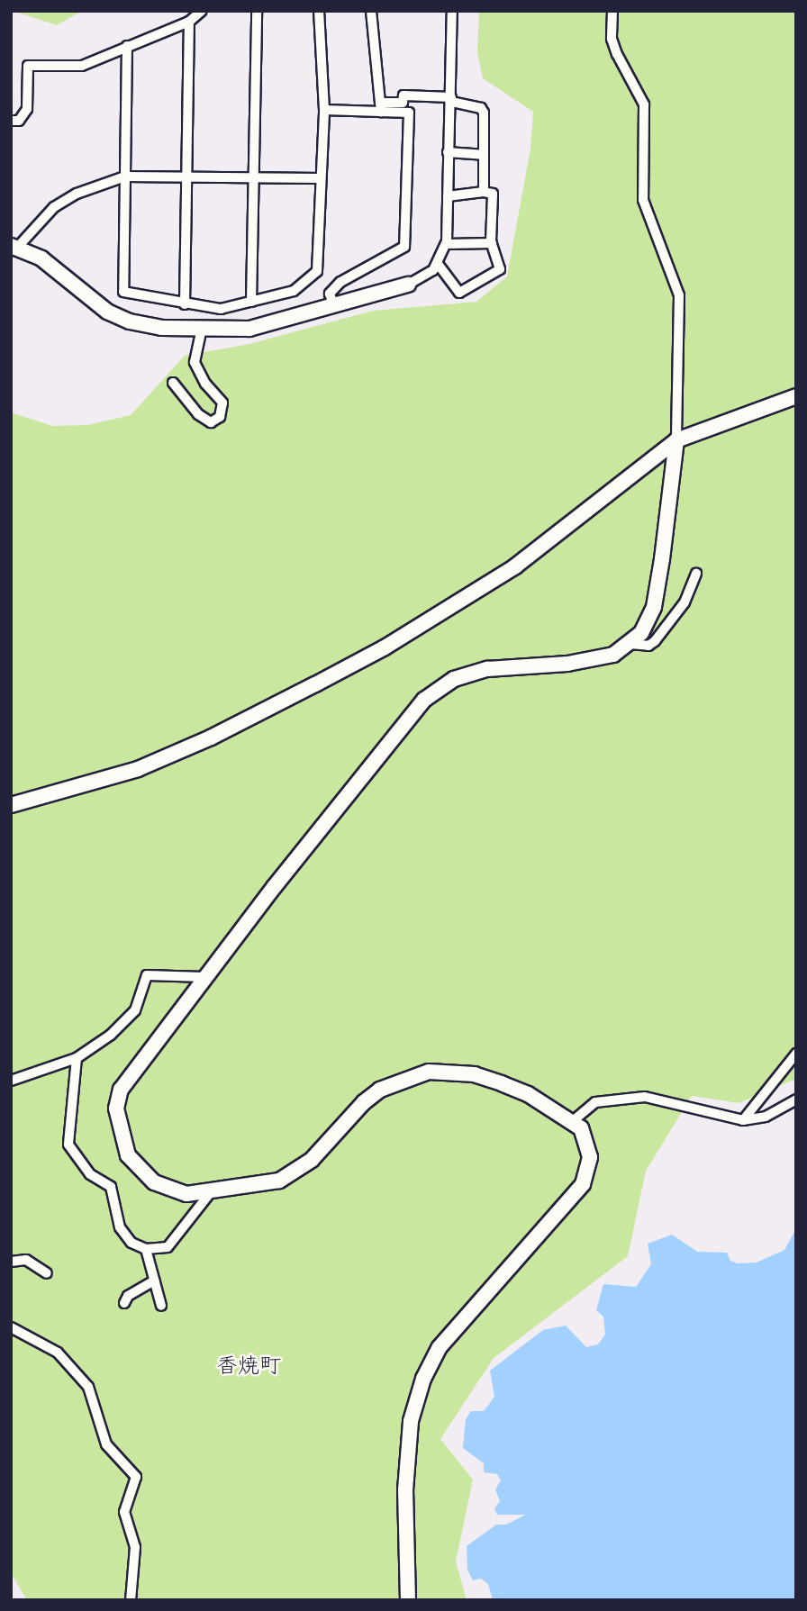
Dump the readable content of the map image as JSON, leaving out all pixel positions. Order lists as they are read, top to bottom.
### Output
{
  "districts": ["香焼町"]
}
